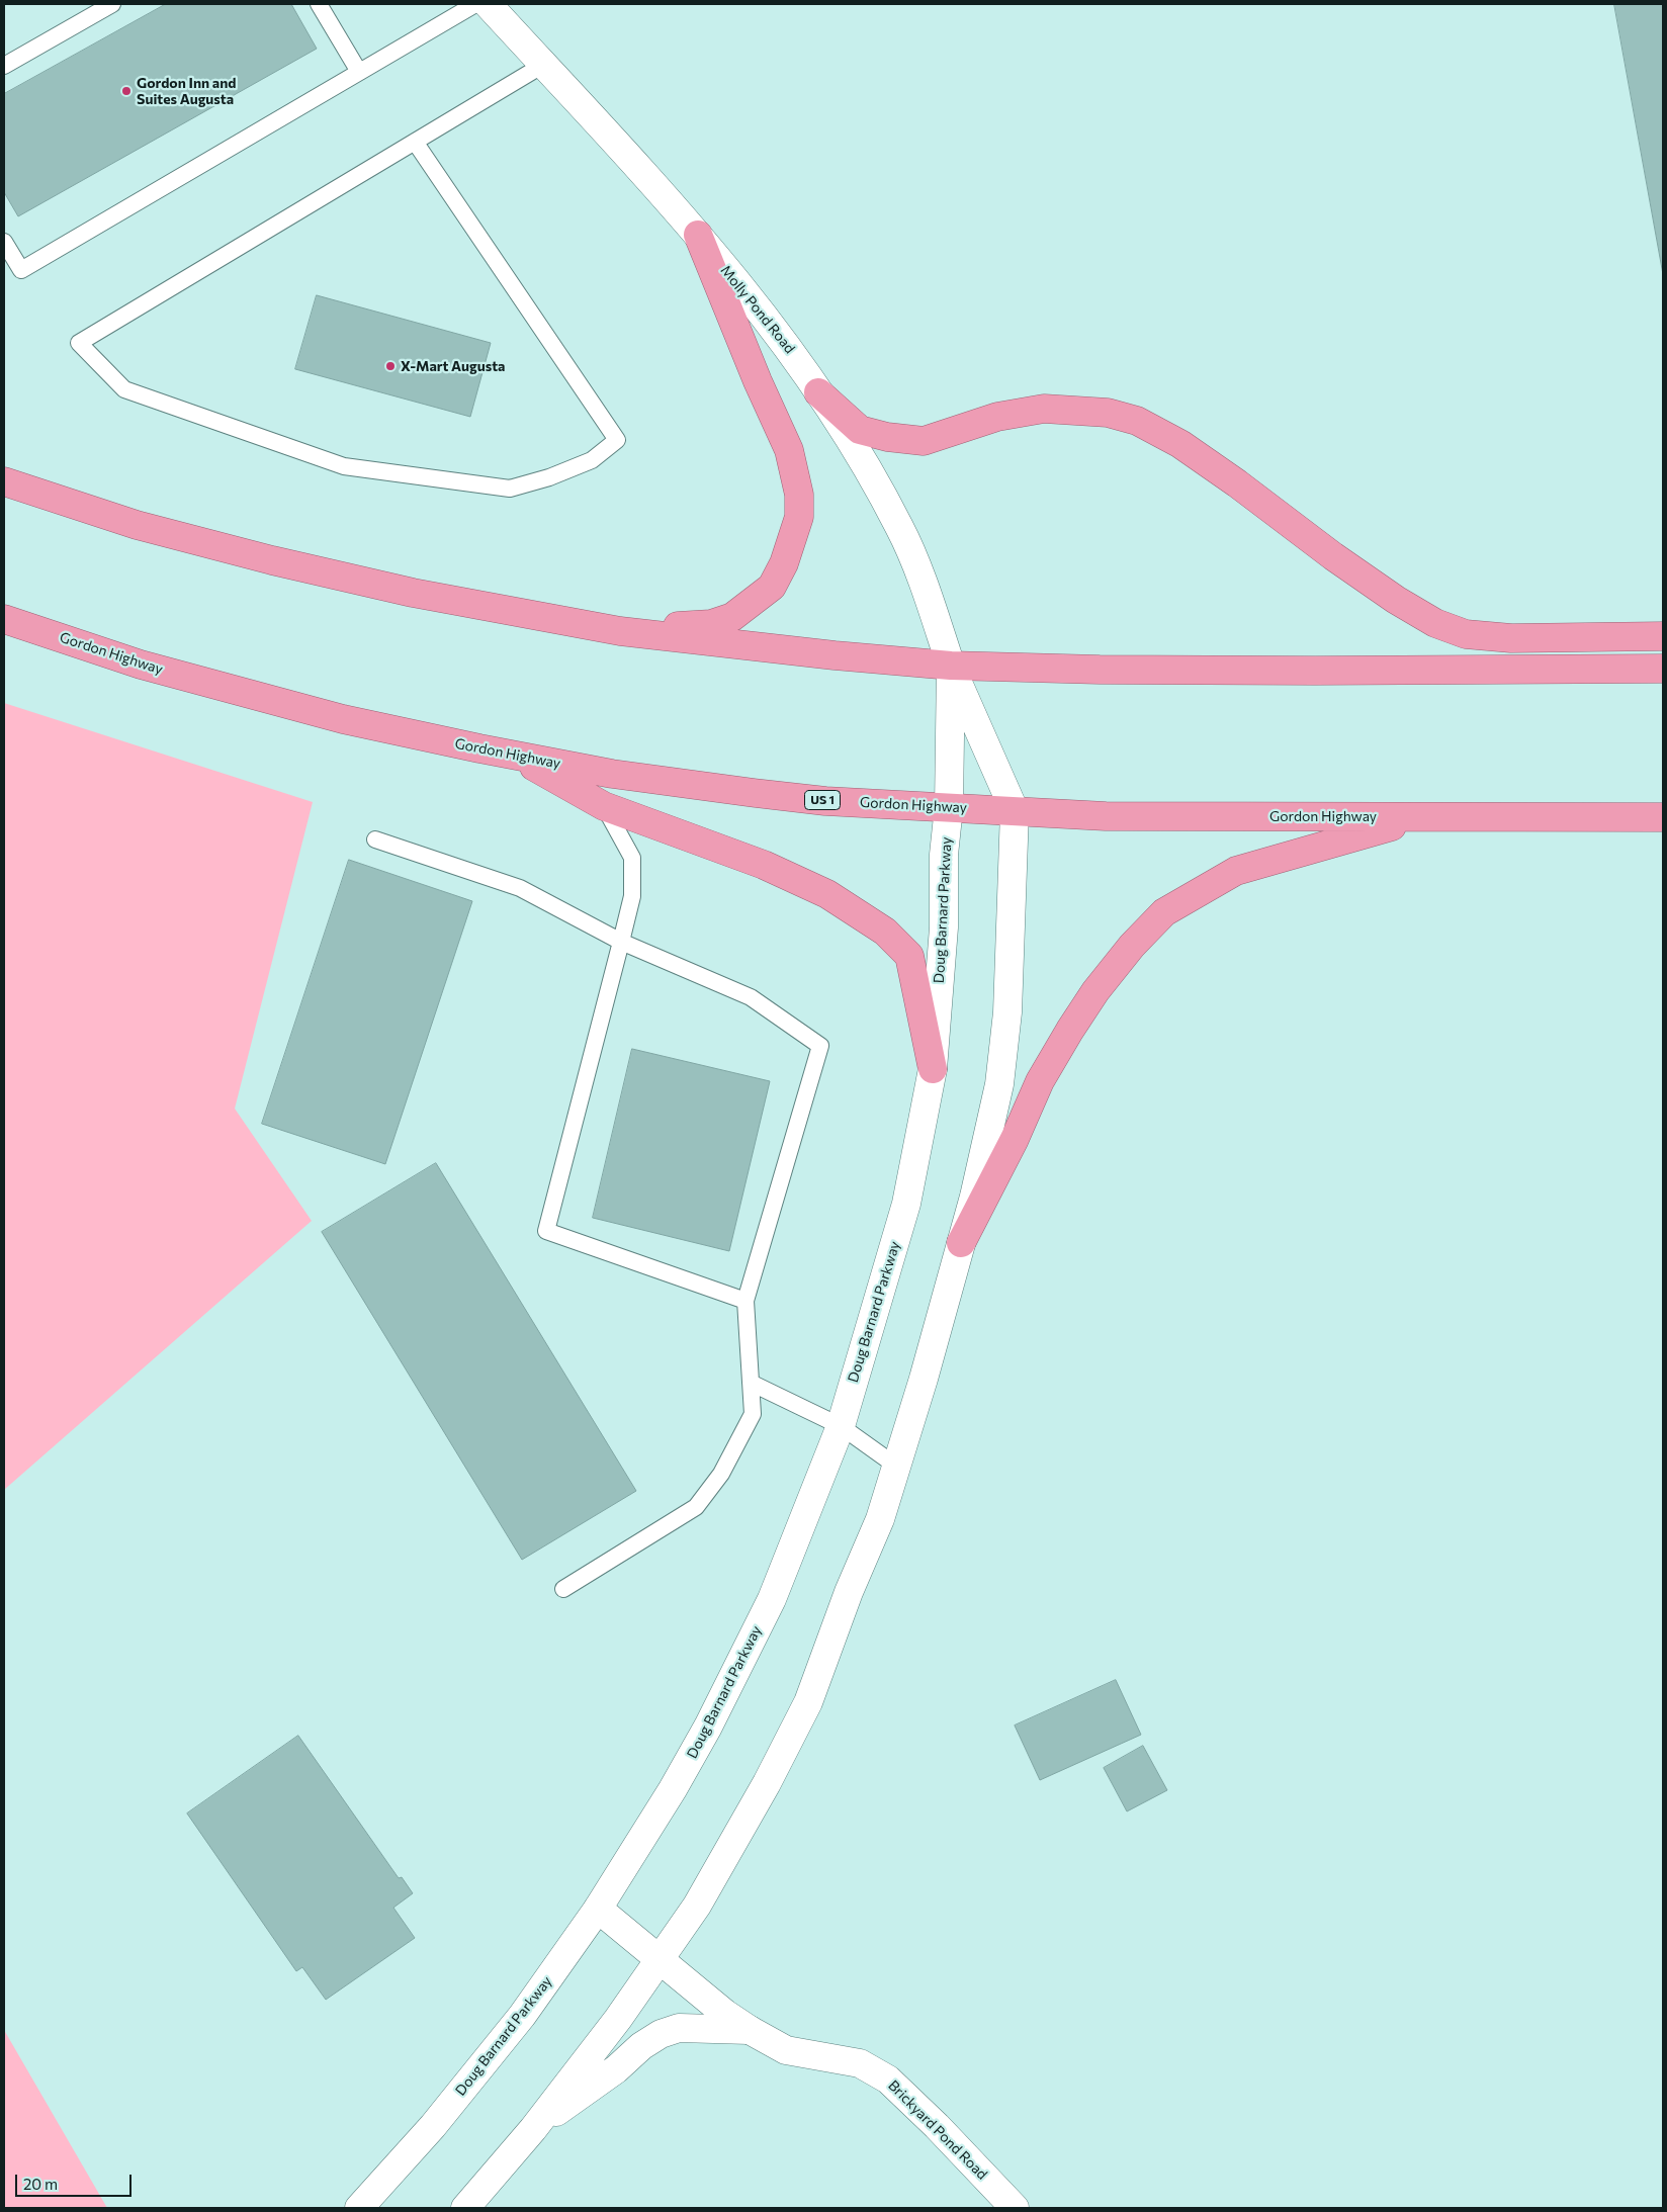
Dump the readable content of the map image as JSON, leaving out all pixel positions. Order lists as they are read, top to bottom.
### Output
{
  "streets": {
    "highway": ["Gordon Highway", "US 1"],
    "main road": ["Molly Pond Road", "Doug Barnard Parkway", "Brickyard Pond Road"]
  },
  "crossings": [
    ["Molly Pond Road", "Doug Barnard Parkway"],
    ["Gordon Highway", "Doug Barnard Parkway"],
    ["Doug Barnard Parkway", "Brickyard Pond Road"]
  ],
  "places": ["Gordon Inn and Suites Augusta", "X-Mart Augusta"],
  "scale_bar": "20 m"
}
